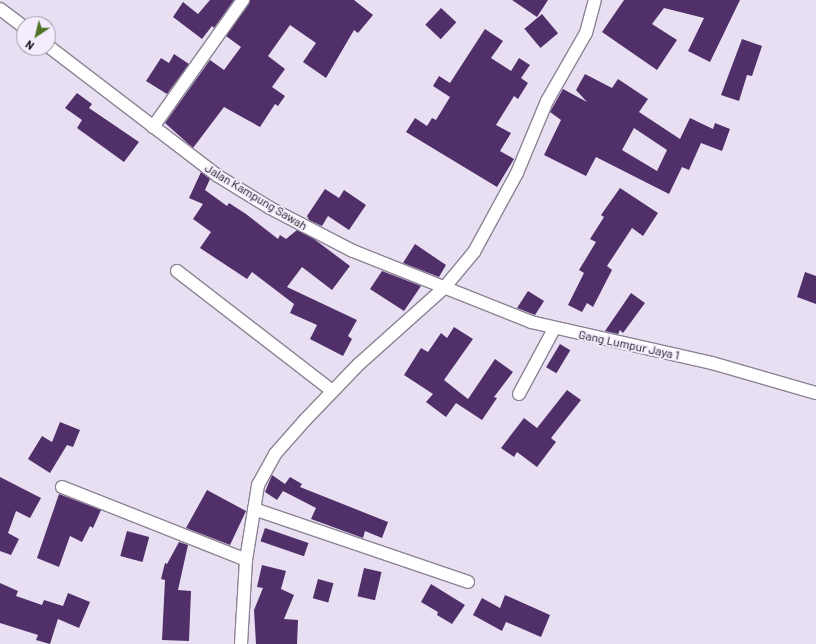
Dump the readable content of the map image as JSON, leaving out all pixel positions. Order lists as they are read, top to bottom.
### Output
{
  "streets": {
    "street": ["Jalan Kampung Sawah", "Gang Lumpur Jaya 1"]
  },
  "crossings": [
    ["Jalan Kampung Sawah", "Gang Lumpur Jaya 1"]
  ],
  "north": "bottom left"
}
